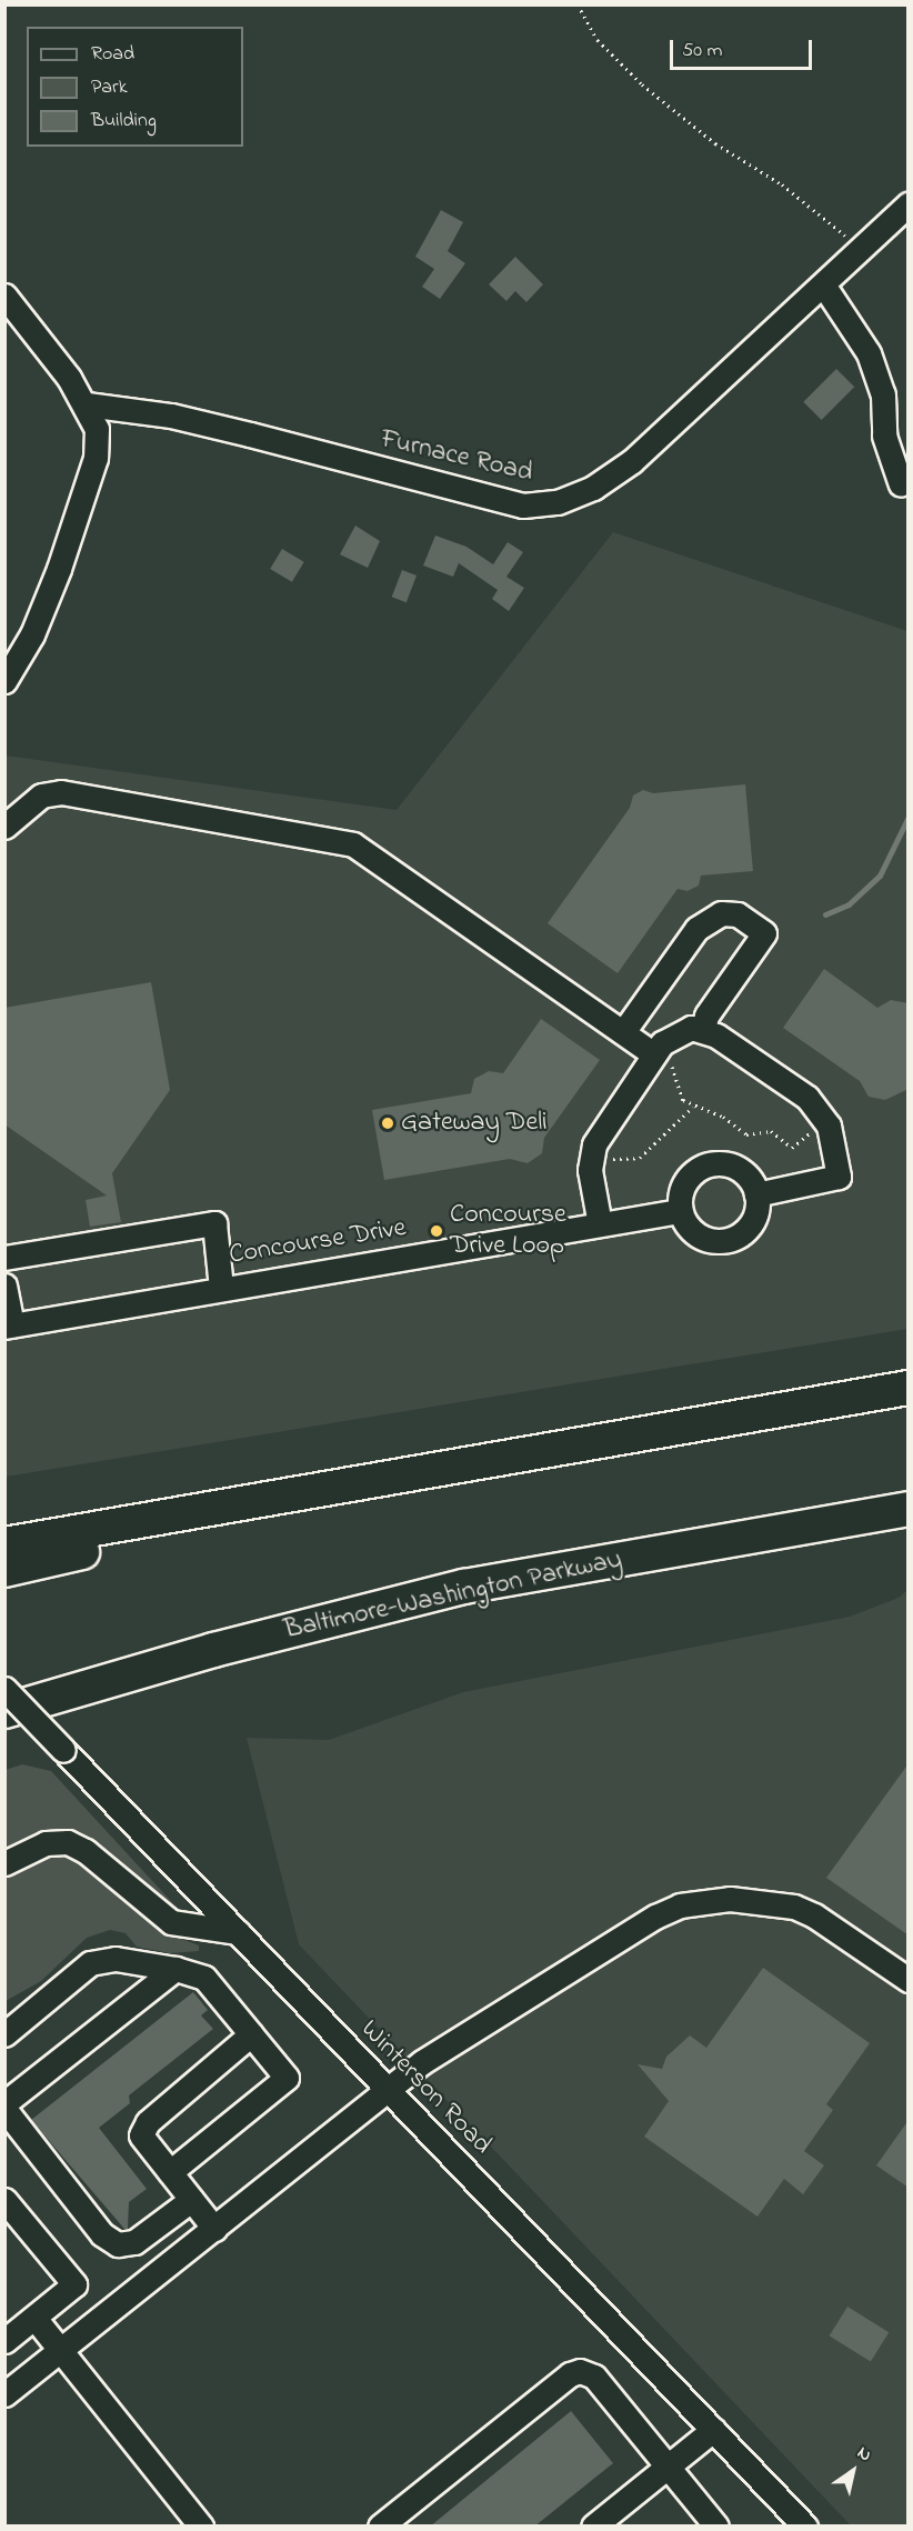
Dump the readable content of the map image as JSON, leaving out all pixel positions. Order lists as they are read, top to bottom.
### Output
{
  "streets": {
    "highway": ["Baltimore-Washington Parkway"],
    "street": ["Furnace Road", "Concourse Drive", "Winterson Road"]
  },
  "places": ["Gateway Deli", "Concourse Drive Loop"],
  "legend": ["Road", "Park", "Building"],
  "scale_bar": "50 m",
  "north": "top right"
}
